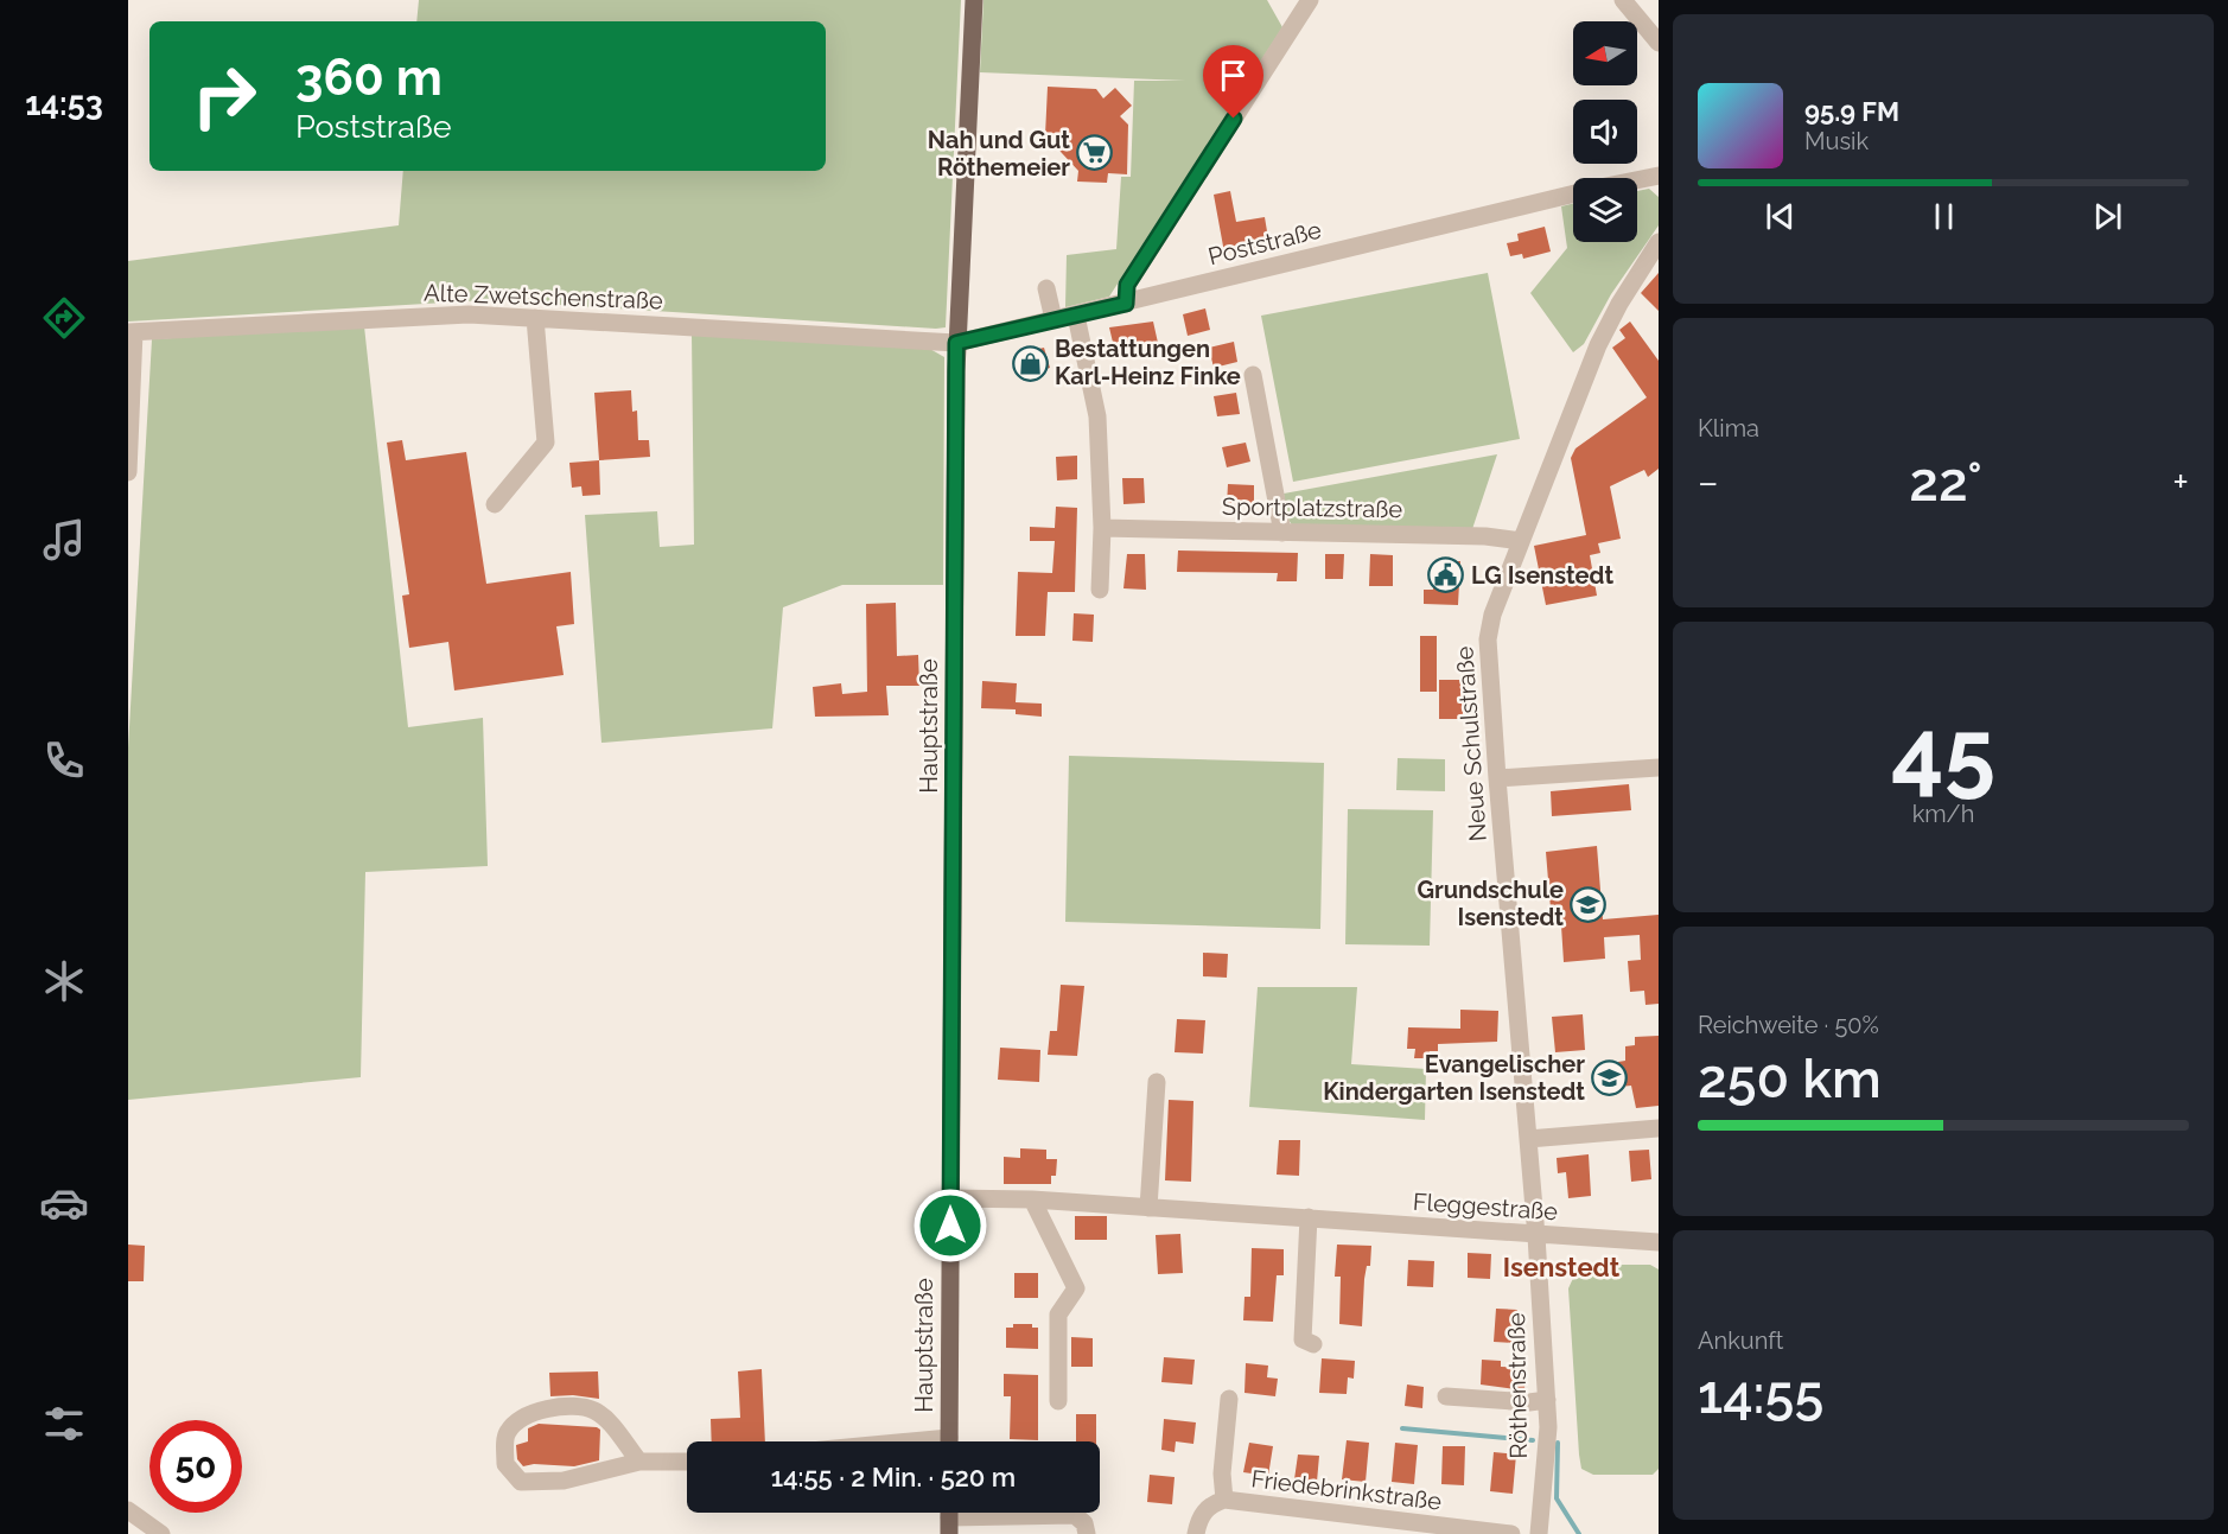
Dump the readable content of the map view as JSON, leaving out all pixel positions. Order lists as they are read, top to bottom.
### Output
{
  "streets": {
    "main road": ["Hauptstraße"],
    "street": [
      "Poststraße",
      "Alte Zwetschenstraße",
      "Sportplatzstraße",
      "Neue Schulstraße",
      "Fleggestraße",
      "Röthenstraße",
      "Friedebrinkstraße"
    ]
  },
  "crossings": [
    ["Poststraße", "Alte Zwetschenstraße"],
    ["Poststraße", "Hauptstraße"],
    ["Alte Zwetschenstraße", "Hauptstraße"],
    ["Sportplatzstraße", "Neue Schulstraße"],
    ["Hauptstraße", "Fleggestraße"],
    ["Neue Schulstraße", "Fleggestraße"],
    ["Neue Schulstraße", "Röthenstraße"],
    ["Fleggestraße", "Röthenstraße"]
  ],
  "districts": ["Isenstedt"],
  "places": {
    "supermarket": ["Nah und Gut Röthemeier"],
    "shop": ["Bestattungen Karl-Heinz Finke"],
    "public building": ["LG Isenstedt"],
    "school or university": ["Grundschule Isenstedt", "Evangelischer Kindergarten Isenstedt"]
  },
  "north": "left",
  "page": {
    "tabs": "14:53",
    "turn": ["360 m", "Poststraße"],
    "song": ["95.9 FM", "Musik"],
    "tile": [
      "Klima",
      ["45", "km/h"],
      ["Reichweite · 50%", "250 km"],
      ["Ankunft", "14:55"]
    ],
    "heat": ["−", "22°", "+"],
    "limit": "50",
    "trip": "14:55 · 2 Min. · 520 m"
  }
}
